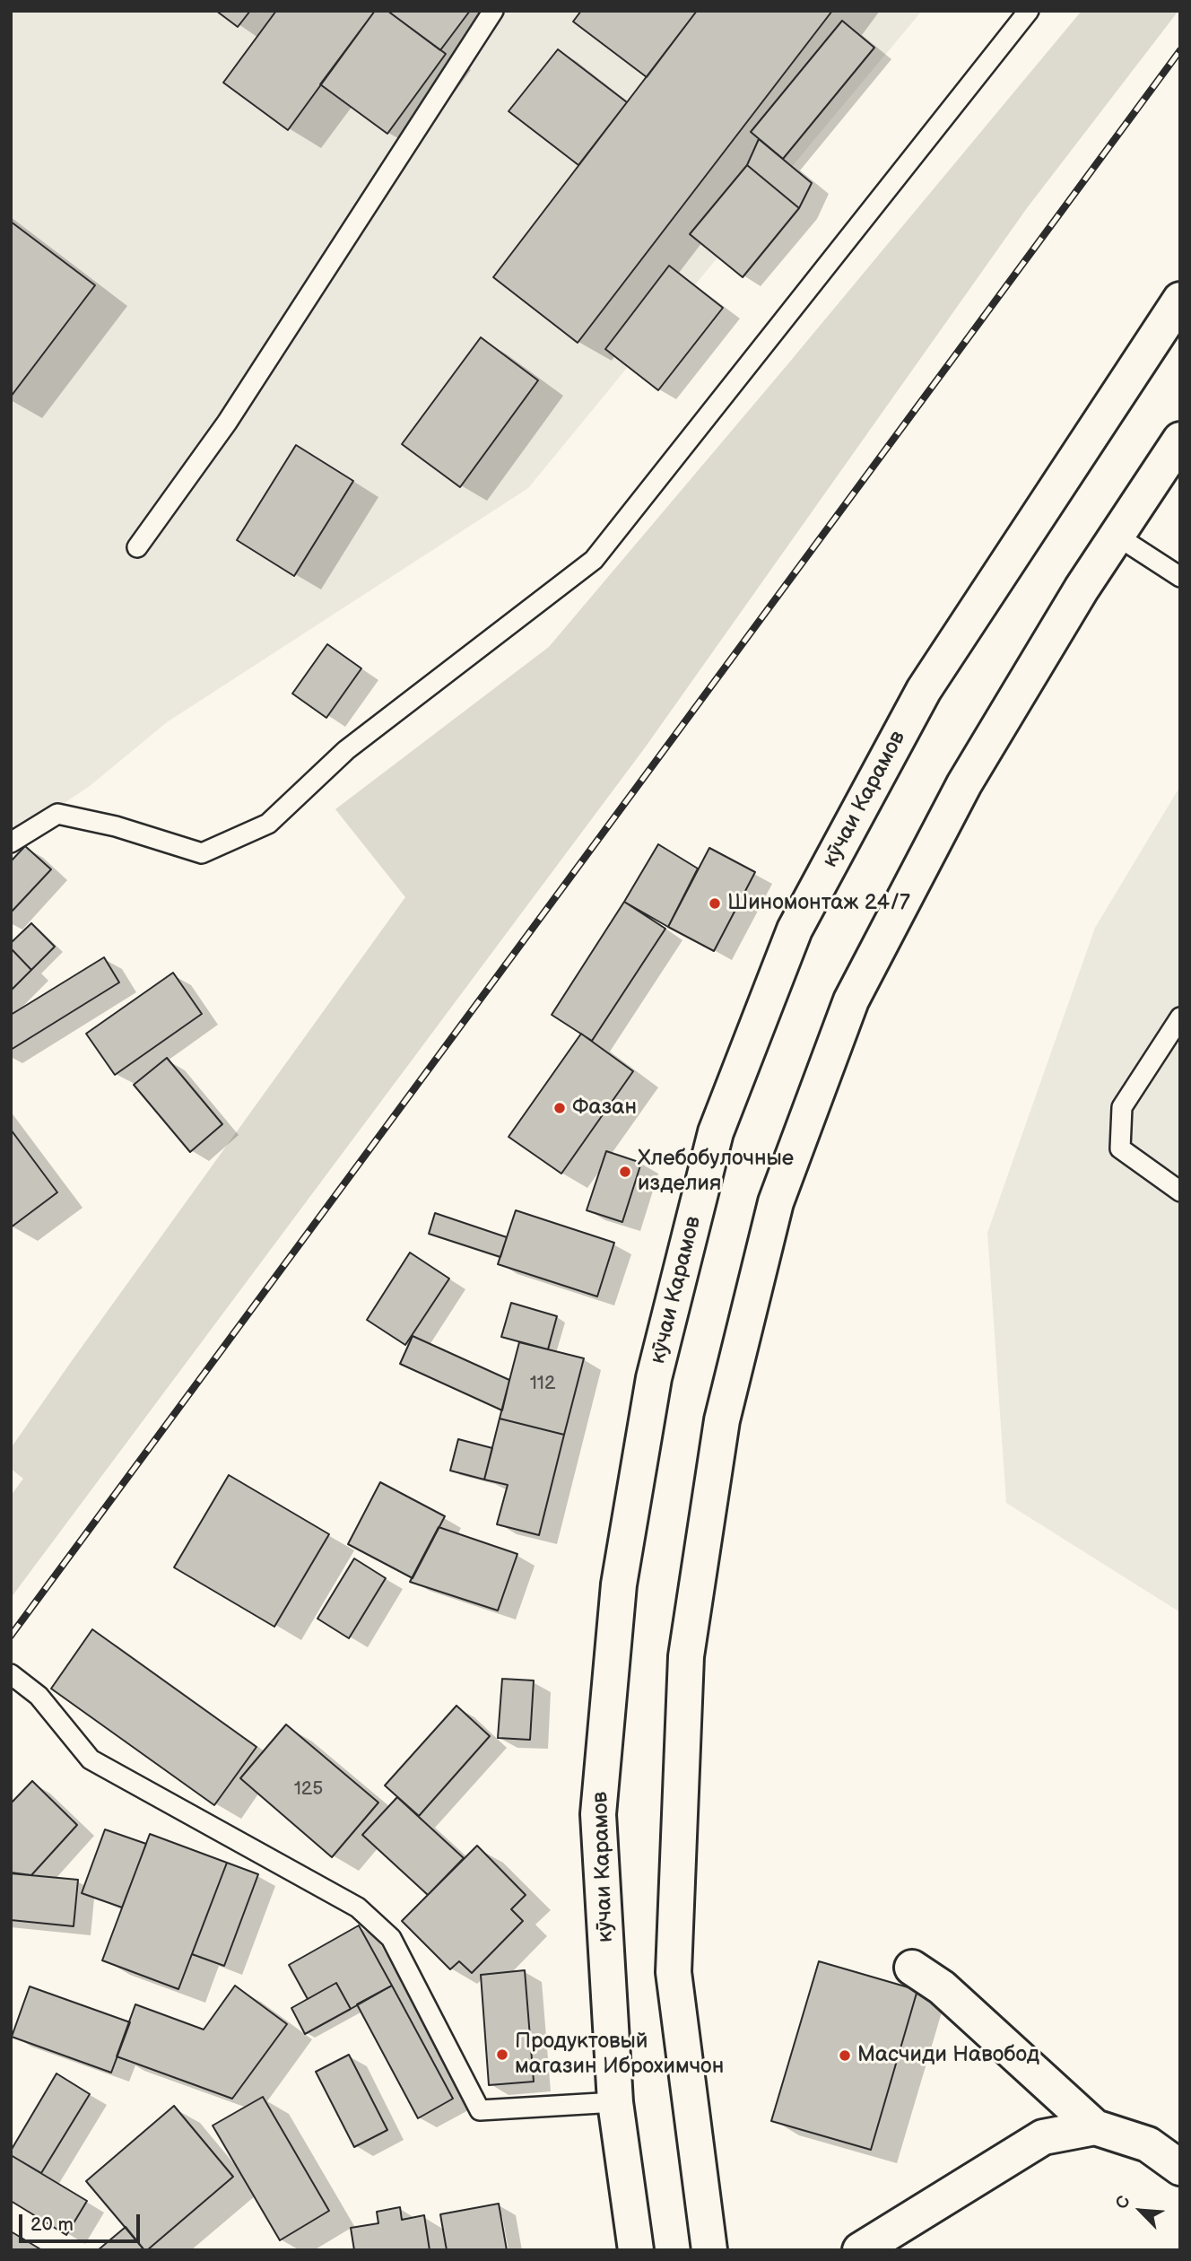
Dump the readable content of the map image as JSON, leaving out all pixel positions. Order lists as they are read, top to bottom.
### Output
{
  "streets": {
    "main road": ["кӯчаи Карамов"]
  },
  "places": [
    "Шиномонтаж 24/7",
    "Фазан",
    "Хлебобулочные изделия",
    "Продуктовый магазин Иброхимчон",
    "Масчиди Навобод"
  ],
  "house_numbers": ["112", "125"],
  "scale_bar": "20 m",
  "north": "top left"
}
